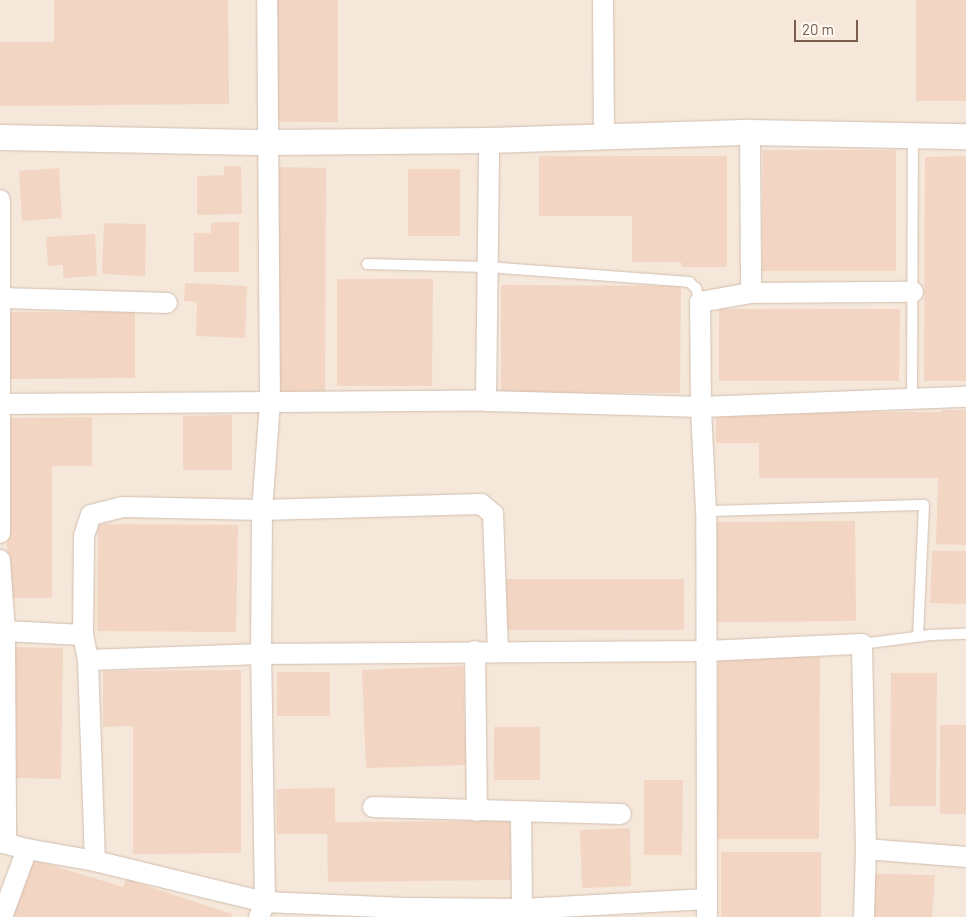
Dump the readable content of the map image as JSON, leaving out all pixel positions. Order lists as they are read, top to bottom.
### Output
{
  "scale_bar": "20 m"
}
